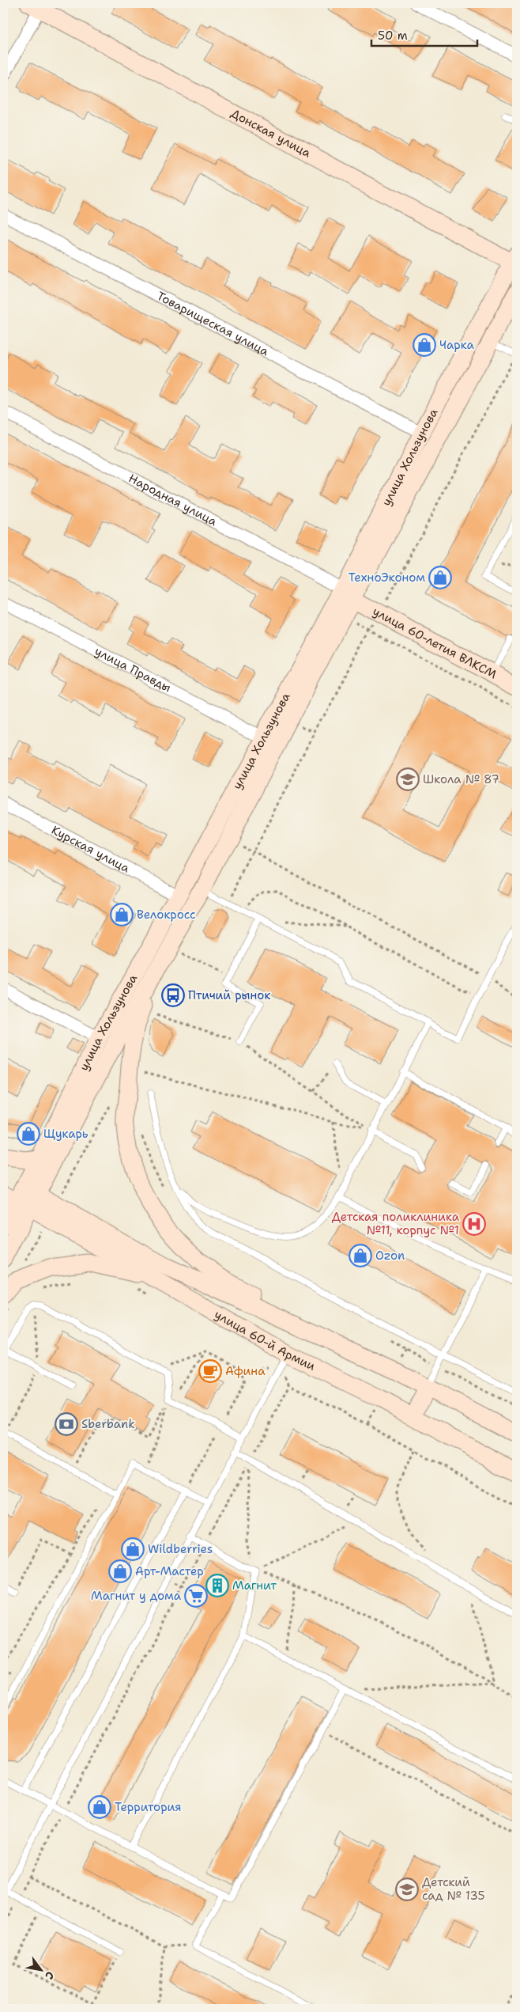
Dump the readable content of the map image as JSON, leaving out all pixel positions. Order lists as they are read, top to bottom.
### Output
{
  "streets": {
    "main road": [
      "Донская улица",
      "улица Хользунова",
      "улица 60-летия ВЛКСМ",
      "улица 60-й Армии"
    ],
    "street": [
      "Товарищеская улица",
      "Народная улица",
      "улица Правды",
      "Курская улица"
    ]
  },
  "crossings": [
    ["Донская улица", "улица Хользунова"],
    ["Товарищеская улица", "улица Хользунова"],
    ["улица Хользунова", "Народная улица"],
    ["улица Хользунова", "улица 60-летия ВЛКСМ"],
    ["улица Хользунова", "улица Правды"],
    ["улица Хользунова", "Курская улица"],
    ["улица Хользунова", "улица 60-й Армии"],
    ["Народная улица", "улица 60-летия ВЛКСМ"]
  ],
  "places": {
    "shop": [
      "Чарка",
      "ТехноЭконом",
      "Велокросс",
      "Щукарь",
      "Ozon",
      "Wildberries",
      "Арт-Мастер",
      "Территория"
    ],
    "school or university": ["Школа № 87", "Детский сад № 135"],
    "bus stop": ["Птичий рынок"],
    "hospital": ["Детская поликлиника №11, корпус №1"],
    "cafe": ["Афина"],
    "bank": ["Sberbank"],
    "building": ["Магнит"],
    "supermarket": ["Магнит у дома"]
  },
  "scale_bar": "50 m",
  "north": "bottom right"
}
